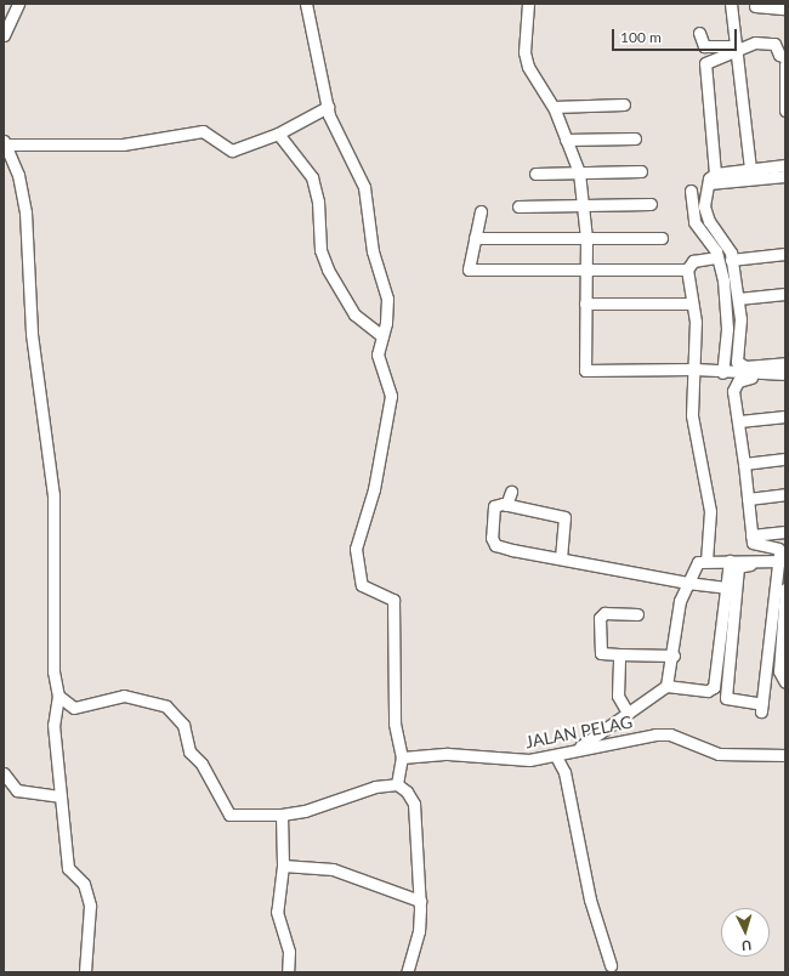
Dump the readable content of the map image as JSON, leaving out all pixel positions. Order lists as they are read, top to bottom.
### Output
{
  "streets": {
    "street": ["JALAN PELAG"]
  },
  "scale_bar": "100 m",
  "north": "bottom"
}
